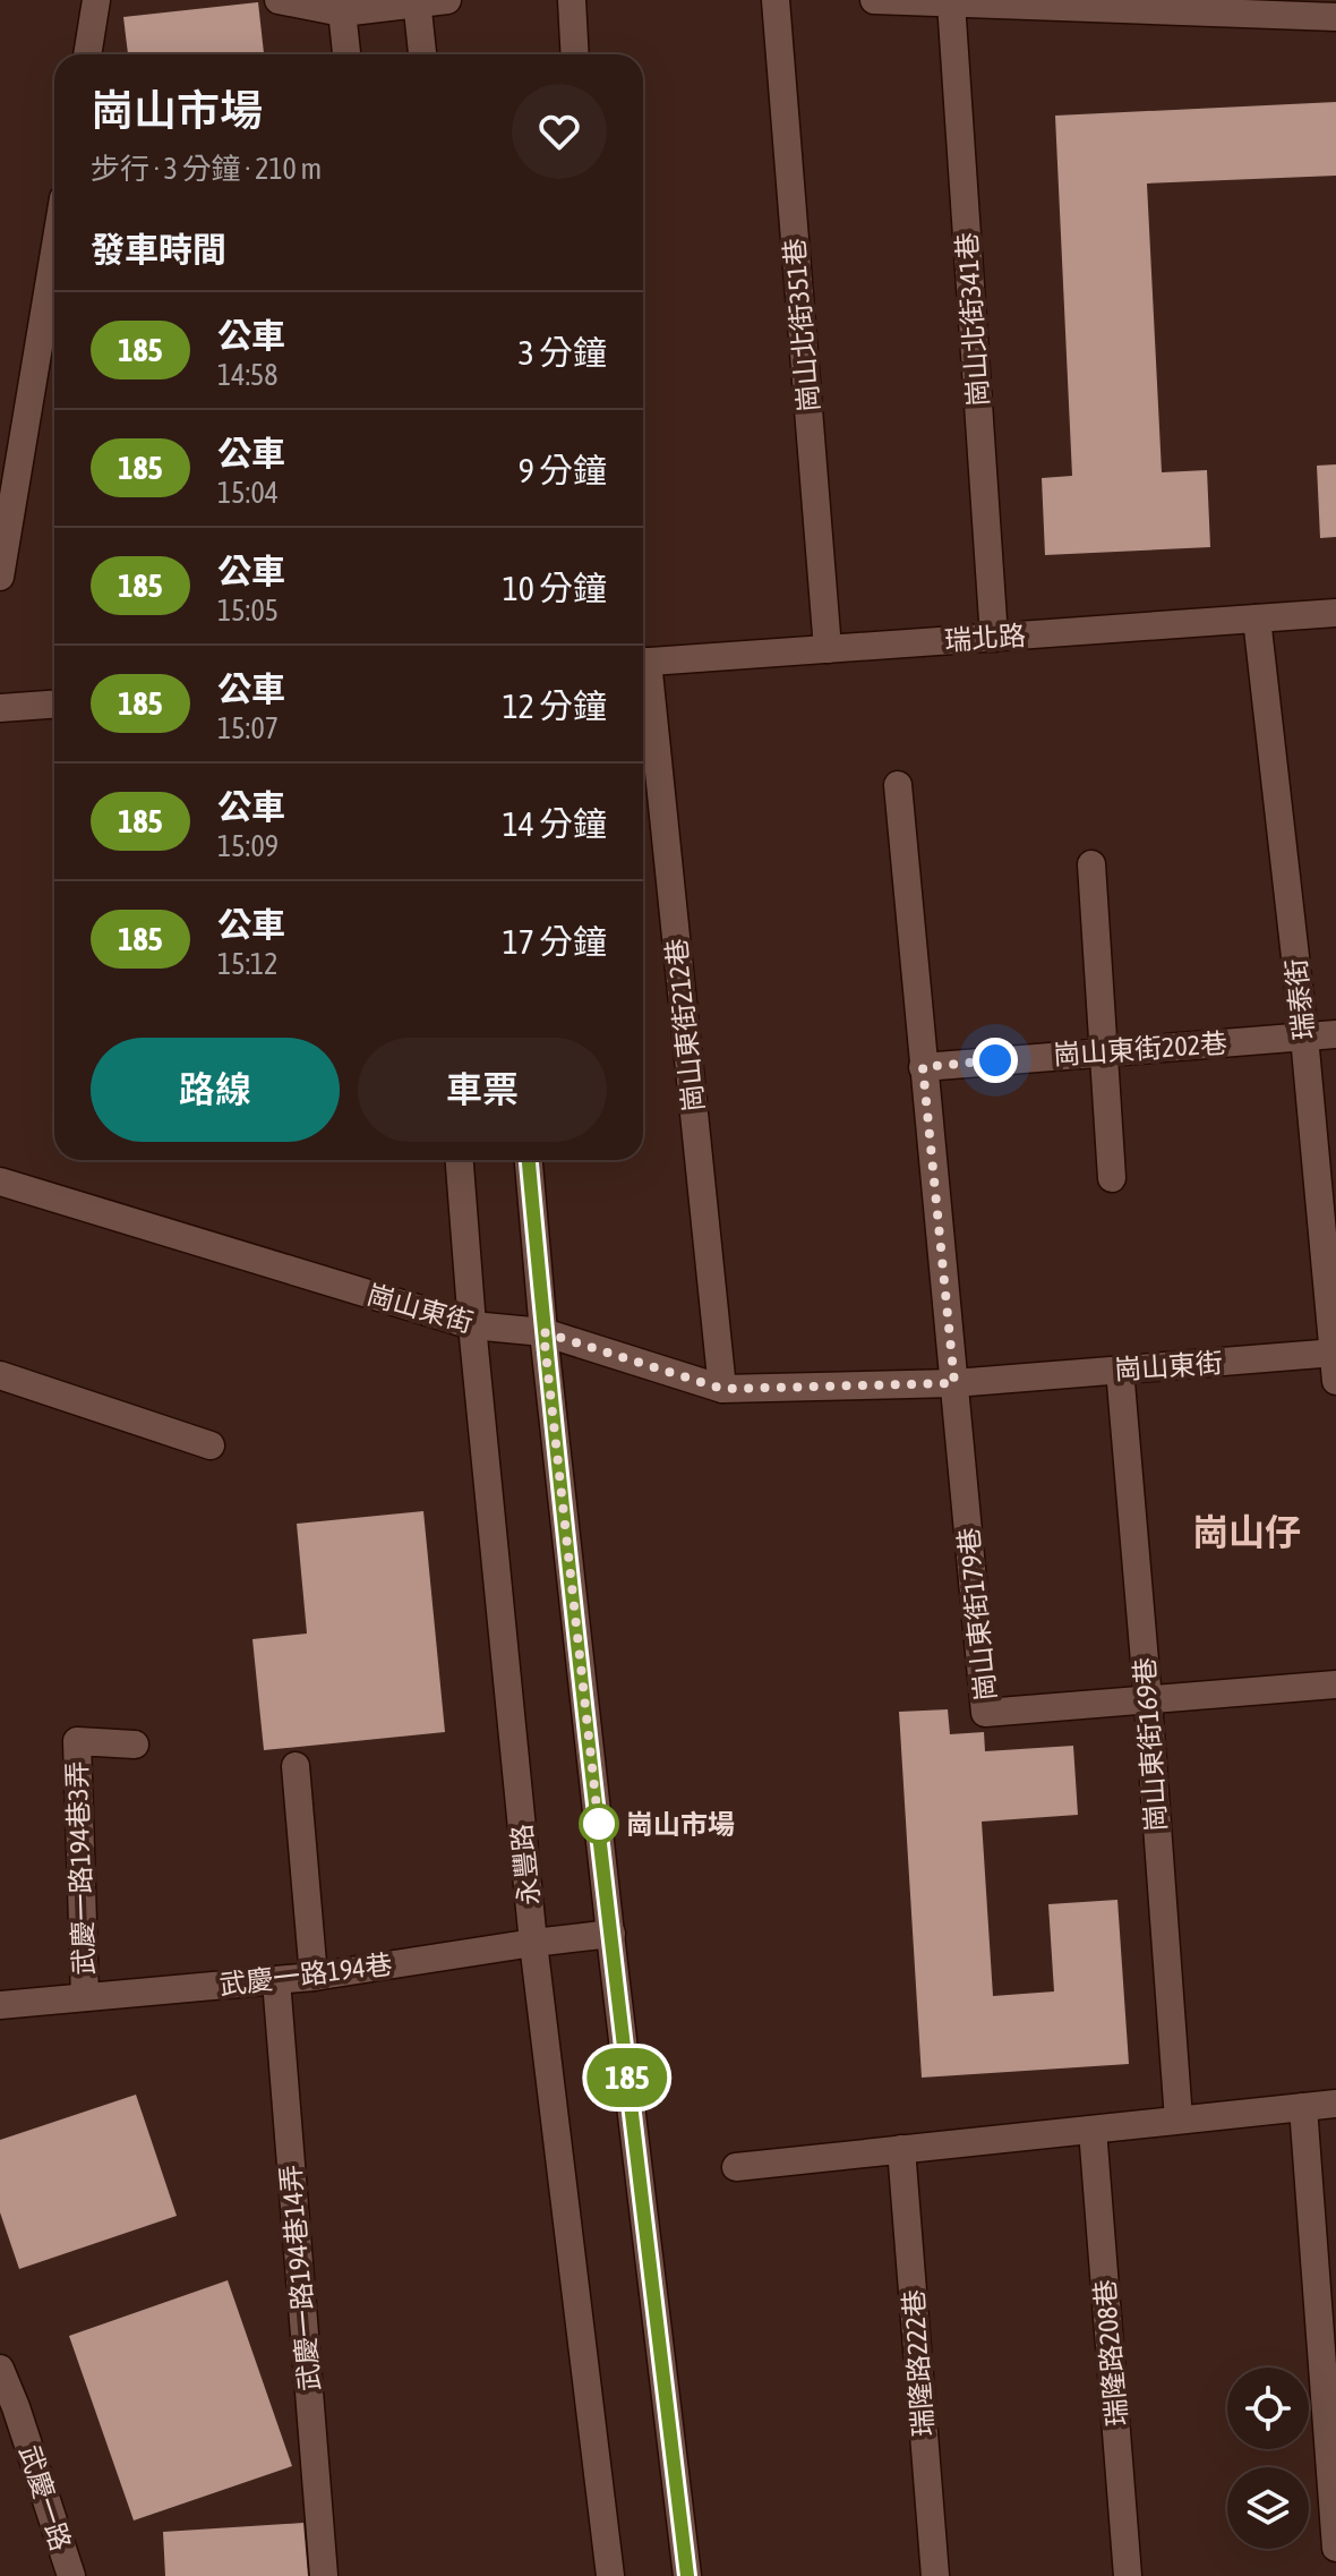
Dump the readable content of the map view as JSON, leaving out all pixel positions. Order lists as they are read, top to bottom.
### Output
{
  "streets": {
    "street": [
      "崗山北街341巷",
      "崗山北街351巷",
      "瑞北路",
      "瑞泰街",
      "崗山東街212巷",
      "崗山東街202巷",
      "崗山東街",
      "崗山東街179巷",
      "崗山東街169巷",
      "永豐路",
      "武慶一路194巷3弄",
      "武慶一路194巷",
      "武慶一路194巷14弄",
      "瑞隆路208巷",
      "瑞隆路222巷",
      "武慶一路"
    ]
  },
  "crossings": [
    ["崗山北街341巷", "瑞北路"],
    ["崗山北街351巷", "瑞北路"],
    ["瑞北路", "瑞泰街"],
    ["瑞泰街", "崗山東街202巷"],
    ["瑞泰街", "崗山東街"],
    ["崗山東街212巷", "崗山東街"],
    ["崗山東街", "崗山東街179巷"],
    ["崗山東街", "崗山東街169巷"],
    ["崗山東街", "永豐路"],
    ["崗山東街179巷", "崗山東街169巷"],
    ["永豐路", "武慶一路194巷"],
    ["武慶一路194巷3弄", "武慶一路194巷"],
    ["武慶一路194巷", "武慶一路194巷14弄"]
  ],
  "districts": ["崗山仔"],
  "places": ["崗山市場"],
  "lines": ["bus line 185"],
  "page": {
    "on_map": "185",
    "heading": [
      ["崗山市場", "步行 · 3 分鐘 · 210 m"],
      "發車時間"
    ],
    "list": [
      {
        "mark": "185",
        "name": "公車",
        "note": "14:58",
        "value": "3 分鐘"
      },
      {
        "mark": "185",
        "name": "公車",
        "note": "15:04",
        "value": "9 分鐘"
      },
      {
        "mark": "185",
        "name": "公車",
        "note": "15:05",
        "value": "10 分鐘"
      },
      {
        "mark": "185",
        "name": "公車",
        "note": "15:07",
        "value": "12 分鐘"
      },
      {
        "mark": "185",
        "name": "公車",
        "note": "15:09",
        "value": "14 分鐘"
      },
      {
        "mark": "185",
        "name": "公車",
        "note": "15:12",
        "value": "17 分鐘"
      }
    ],
    "buttons": ["路線", "車票"]
  }
}
